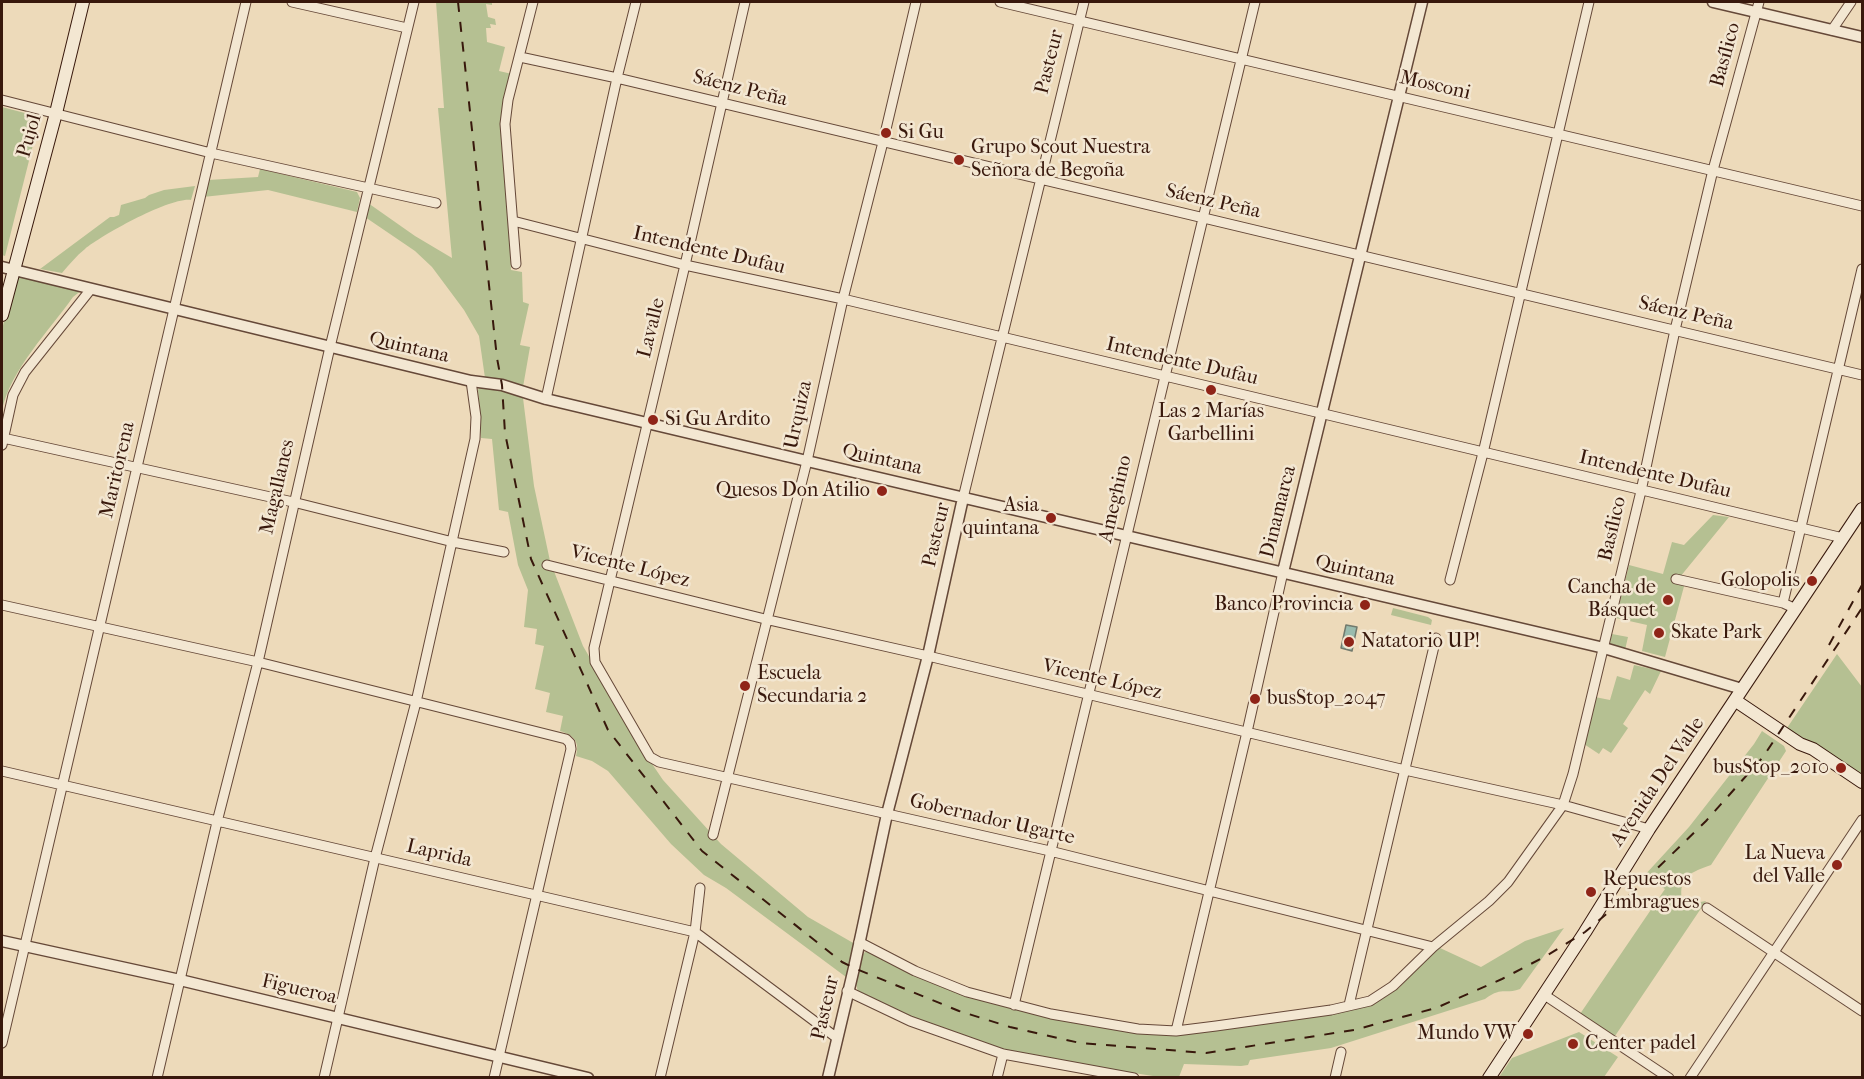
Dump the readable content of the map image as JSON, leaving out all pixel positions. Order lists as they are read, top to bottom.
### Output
{
  "streets": {
    "main road": ["Pujol", "Avenida Del Valle"],
    "street": [
      "Basílico",
      "Pasteur",
      "Mosconi",
      "Sáenz Peña",
      "Intendente Dufau",
      "Lavalle",
      "Quintana",
      "Urquiza",
      "Maritorena",
      "Magallanes",
      "Ameghino",
      "Dinamarca",
      "Vicente López",
      "Gobernador Ugarte",
      "Laprida",
      "Figueroa"
    ]
  },
  "crossings": [
    ["Basílico", "Pasteur"],
    ["Basílico", "Mosconi"],
    ["Basílico", "Sáenz Peña"],
    ["Basílico", "Intendente Dufau"],
    ["Basílico", "Quintana"],
    ["Basílico", "Ameghino"],
    ["Basílico", "Dinamarca"],
    ["Basílico", "Vicente López"],
    ["Basílico", "Gobernador Ugarte"],
    ["Pasteur", "Mosconi"],
    ["Pasteur", "Sáenz Peña"],
    ["Pasteur", "Intendente Dufau"],
    ["Pasteur", "Quintana"],
    ["Pasteur", "Vicente López"],
    ["Pasteur", "Gobernador Ugarte"],
    ["Pasteur", "Laprida"],
    ["Mosconi", "Ameghino"],
    ["Mosconi", "Dinamarca"],
    ["Sáenz Peña", "Lavalle"],
    ["Sáenz Peña", "Urquiza"],
    ["Sáenz Peña", "Ameghino"],
    ["Sáenz Peña", "Dinamarca"],
    ["Pujol", "Quintana"],
    ["Intendente Dufau", "Lavalle"],
    ["Intendente Dufau", "Urquiza"],
    ["Intendente Dufau", "Ameghino"],
    ["Intendente Dufau", "Dinamarca"],
    ["Intendente Dufau", "Avenida Del Valle"],
    ["Lavalle", "Quintana"],
    ["Lavalle", "Vicente López"],
    ["Lavalle", "Gobernador Ugarte"],
    ["Quintana", "Urquiza"],
    ["Quintana", "Maritorena"],
    ["Quintana", "Magallanes"],
    ["Quintana", "Ameghino"],
    ["Quintana", "Dinamarca"],
    ["Quintana", "Avenida Del Valle"],
    ["Urquiza", "Vicente López"],
    ["Urquiza", "Gobernador Ugarte"],
    ["Maritorena", "Laprida"],
    ["Maritorena", "Figueroa"],
    ["Magallanes", "Laprida"],
    ["Magallanes", "Figueroa"],
    ["Ameghino", "Vicente López"],
    ["Ameghino", "Gobernador Ugarte"],
    ["Dinamarca", "Vicente López"],
    ["Dinamarca", "Gobernador Ugarte"],
    ["Vicente López", "Avenida Del Valle"]
  ],
  "places": [
    "Si Gu",
    "Grupo Scout Nuestra Señora de Begoña",
    "Las 2 Marías Garbellini",
    "Si Gu Ardito",
    "Quesos Don Atilio",
    "Asia quintana",
    "Golopolis",
    "Cancha de Básquet",
    "Banco Provincia",
    "Skate Park",
    "Natatorio UP!",
    "Escuela Secundaria 2",
    "busStop_2047",
    "busStop_2010",
    "La Nueva del Valle",
    "Repuestos Embragues",
    "Mundo VW",
    "Center padel"
  ]
}
